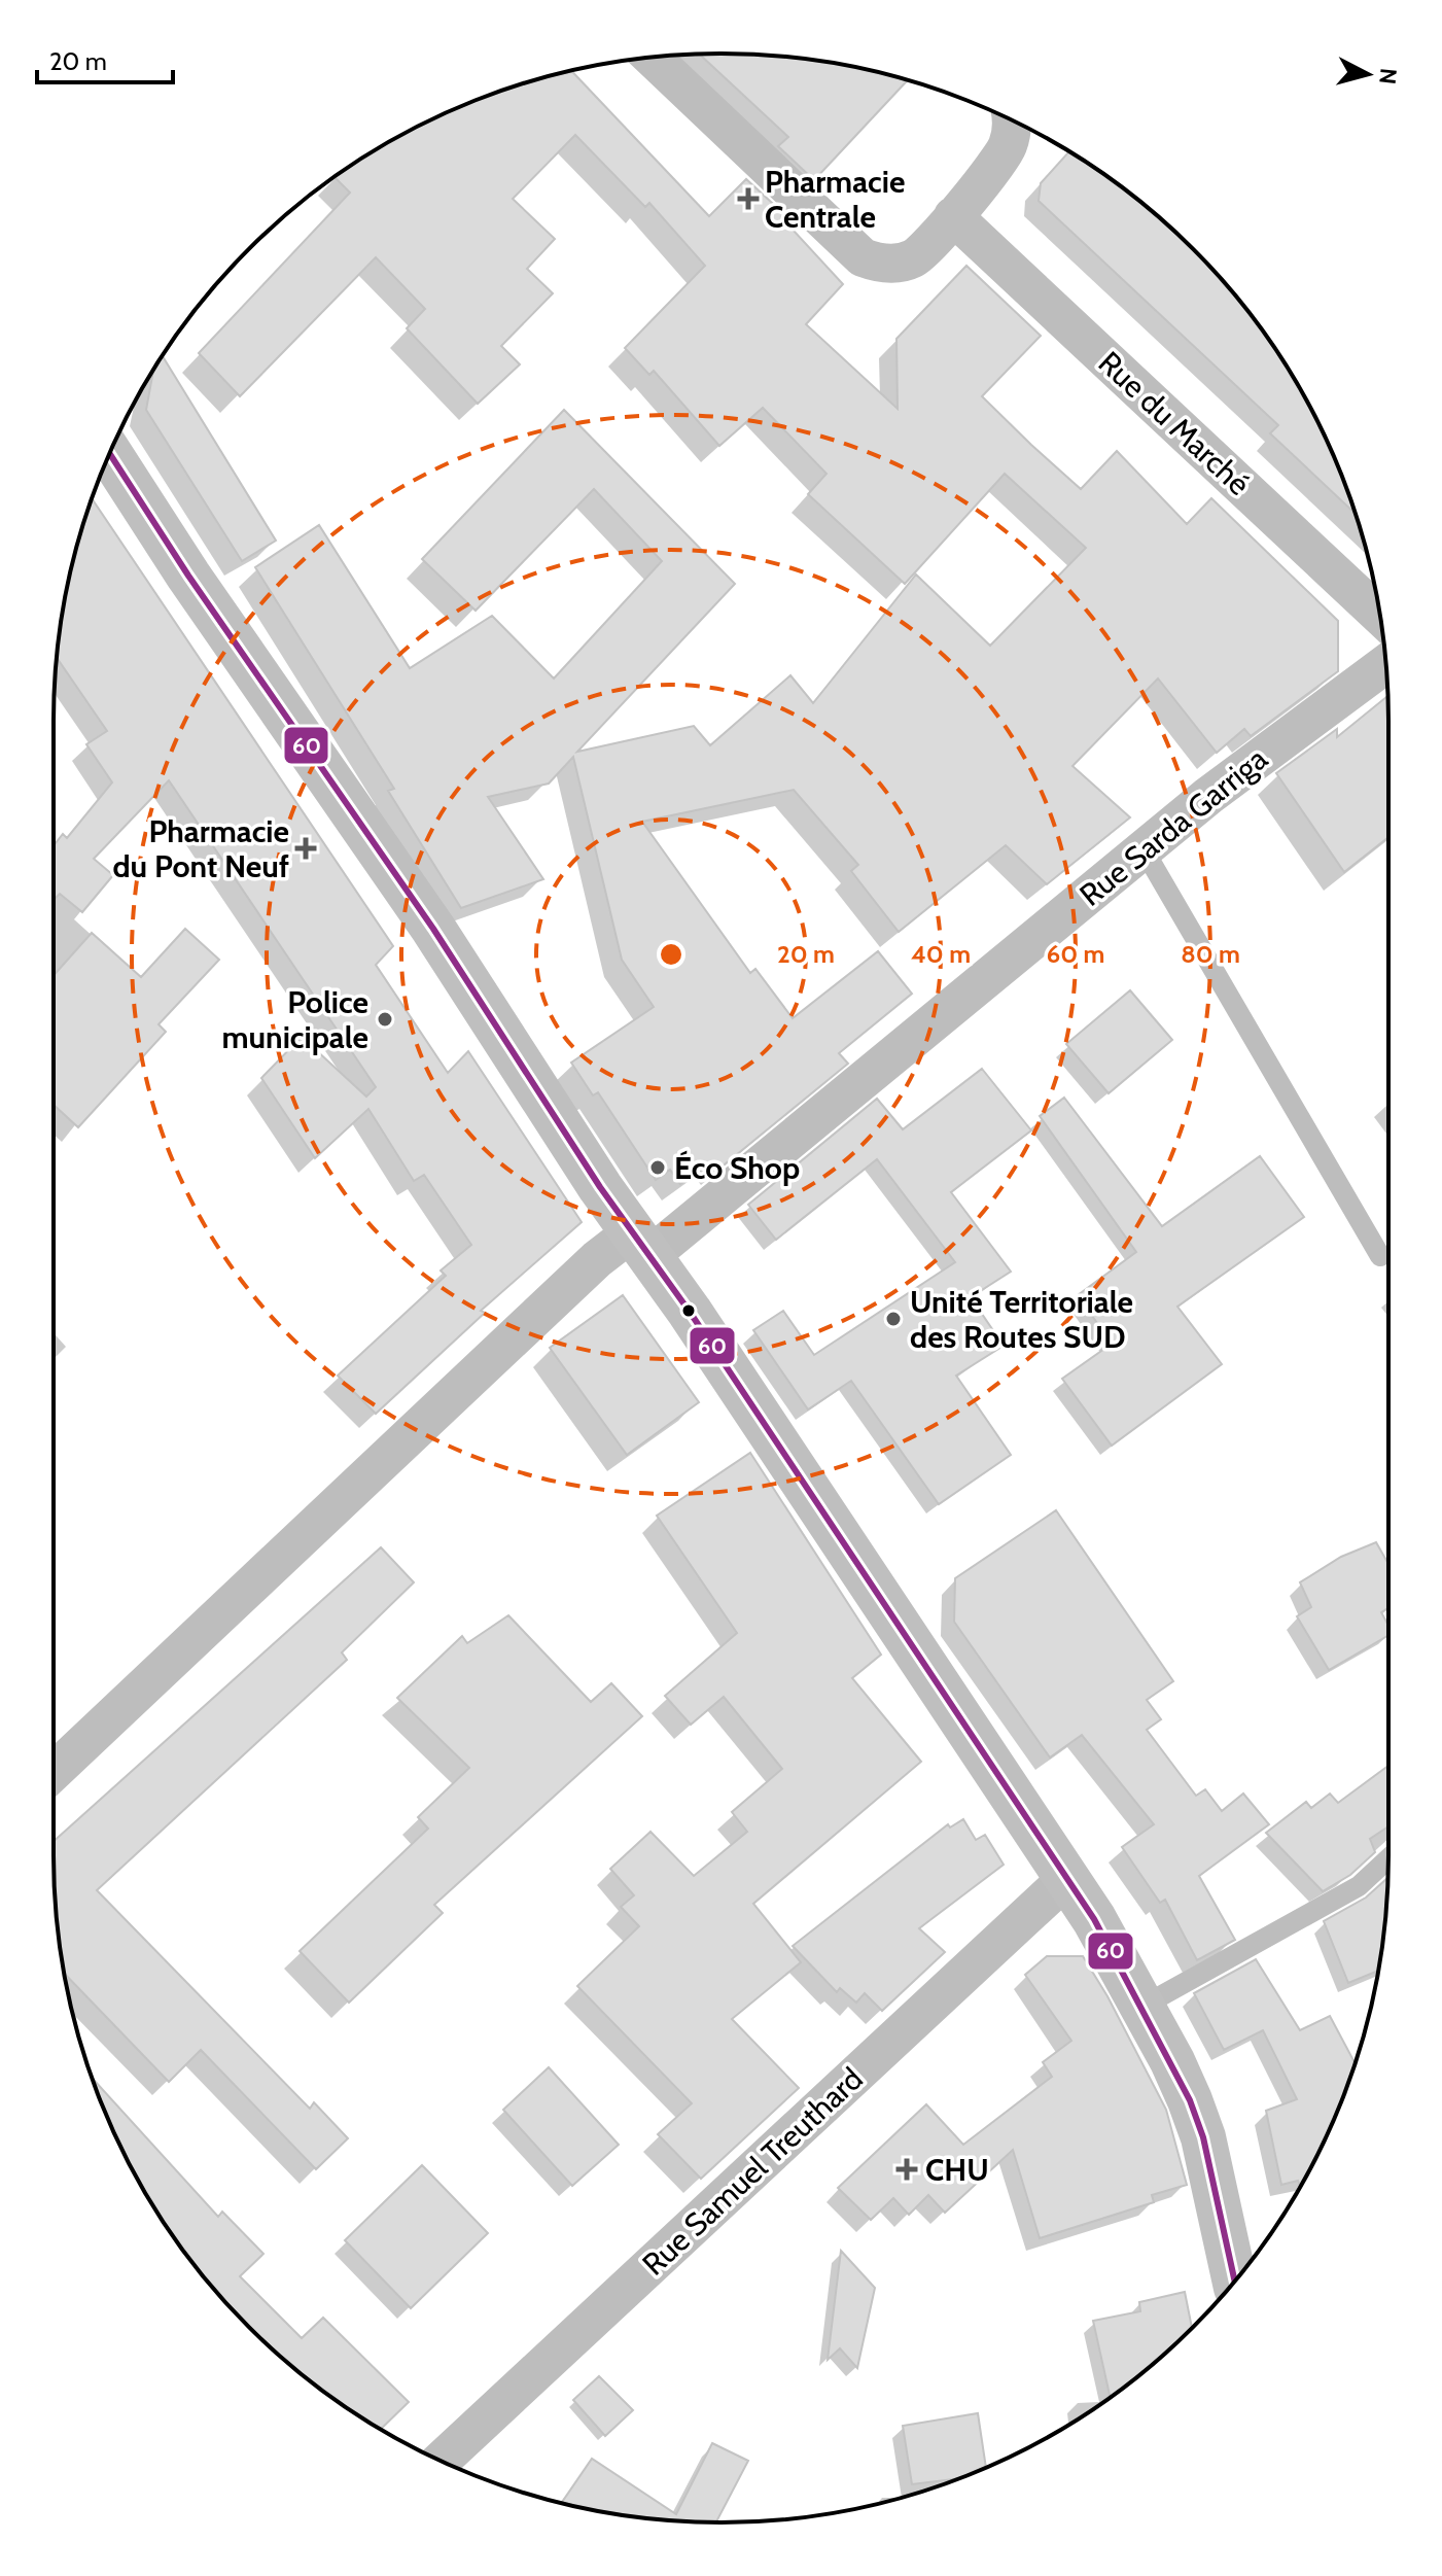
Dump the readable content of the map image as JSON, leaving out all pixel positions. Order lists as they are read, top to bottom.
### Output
{
  "streets": {
    "street": ["Rue du Marché", "Rue Sarda Garriga", "Rue Samuel Treuthard"]
  },
  "places": {
    "health": ["Pharmacie Centrale", "Pharmacie du Pont Neuf", "CHU"],
    "other": ["Police municipale", "Éco Shop", "Unité Territoriale des Routes SUD"]
  },
  "lines": ["transit line 60"],
  "scale_bar": "20 m",
  "north": "right",
  "rings": [
    "20 m",
    "40 m",
    "60 m",
    "80 m"
  ]
}
